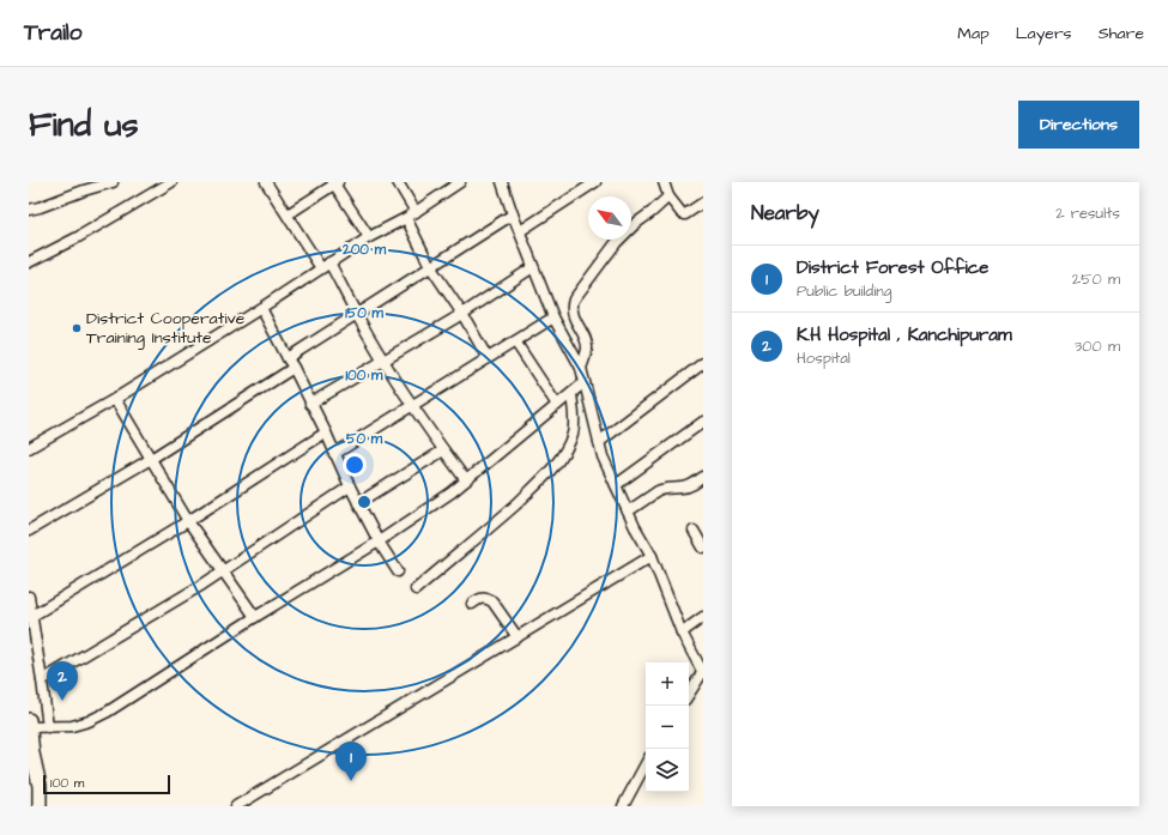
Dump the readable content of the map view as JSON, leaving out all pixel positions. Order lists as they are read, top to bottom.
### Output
{
  "places": ["District Cooperative Training Institute"],
  "scale_bar": "100 m",
  "north": "top left",
  "page": {
    "header": "Trailo",
    "nav": ["Map", "Layers", "Share"],
    "buttons": "Directions",
    "title": "Find us",
    "heading": ["Nearby", "2 results"],
    "list": [
      {
        "mark": "1",
        "name": "District Forest Office",
        "note": "Public building",
        "value": "250 m"
      },
      {
        "mark": "2",
        "name": "K.H Hospital , Kanchipuram",
        "note": "Hospital",
        "value": "300 m"
      }
    ],
    "pins": ["2", "1"],
    "map_buttons": ["+", "−"],
    "scale": "100 m"
  },
  "rings": [
    "200 m",
    "150 m",
    "100 m",
    "50 m"
  ]
}
